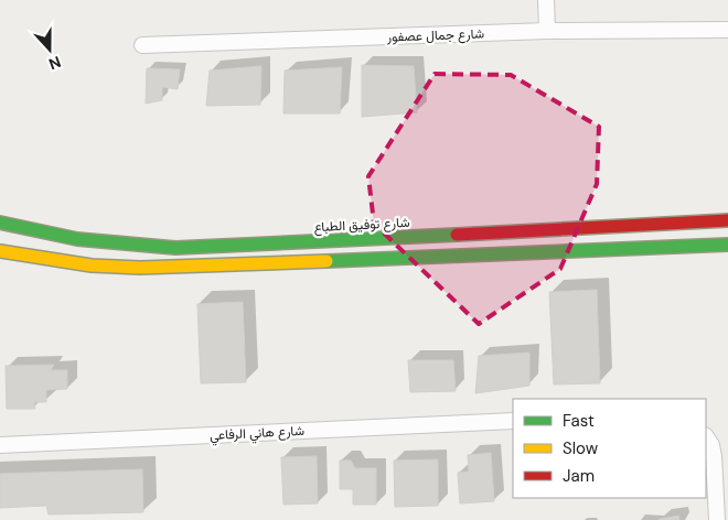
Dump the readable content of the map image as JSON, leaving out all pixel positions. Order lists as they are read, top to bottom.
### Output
{
  "streets": {
    "street": ["شارع جمال عصفور", "شارع توفيق الطباع", "شارع هاني الرفاعي"]
  },
  "legend": ["Fast", "Slow", "Jam"],
  "north": "bottom"
}
